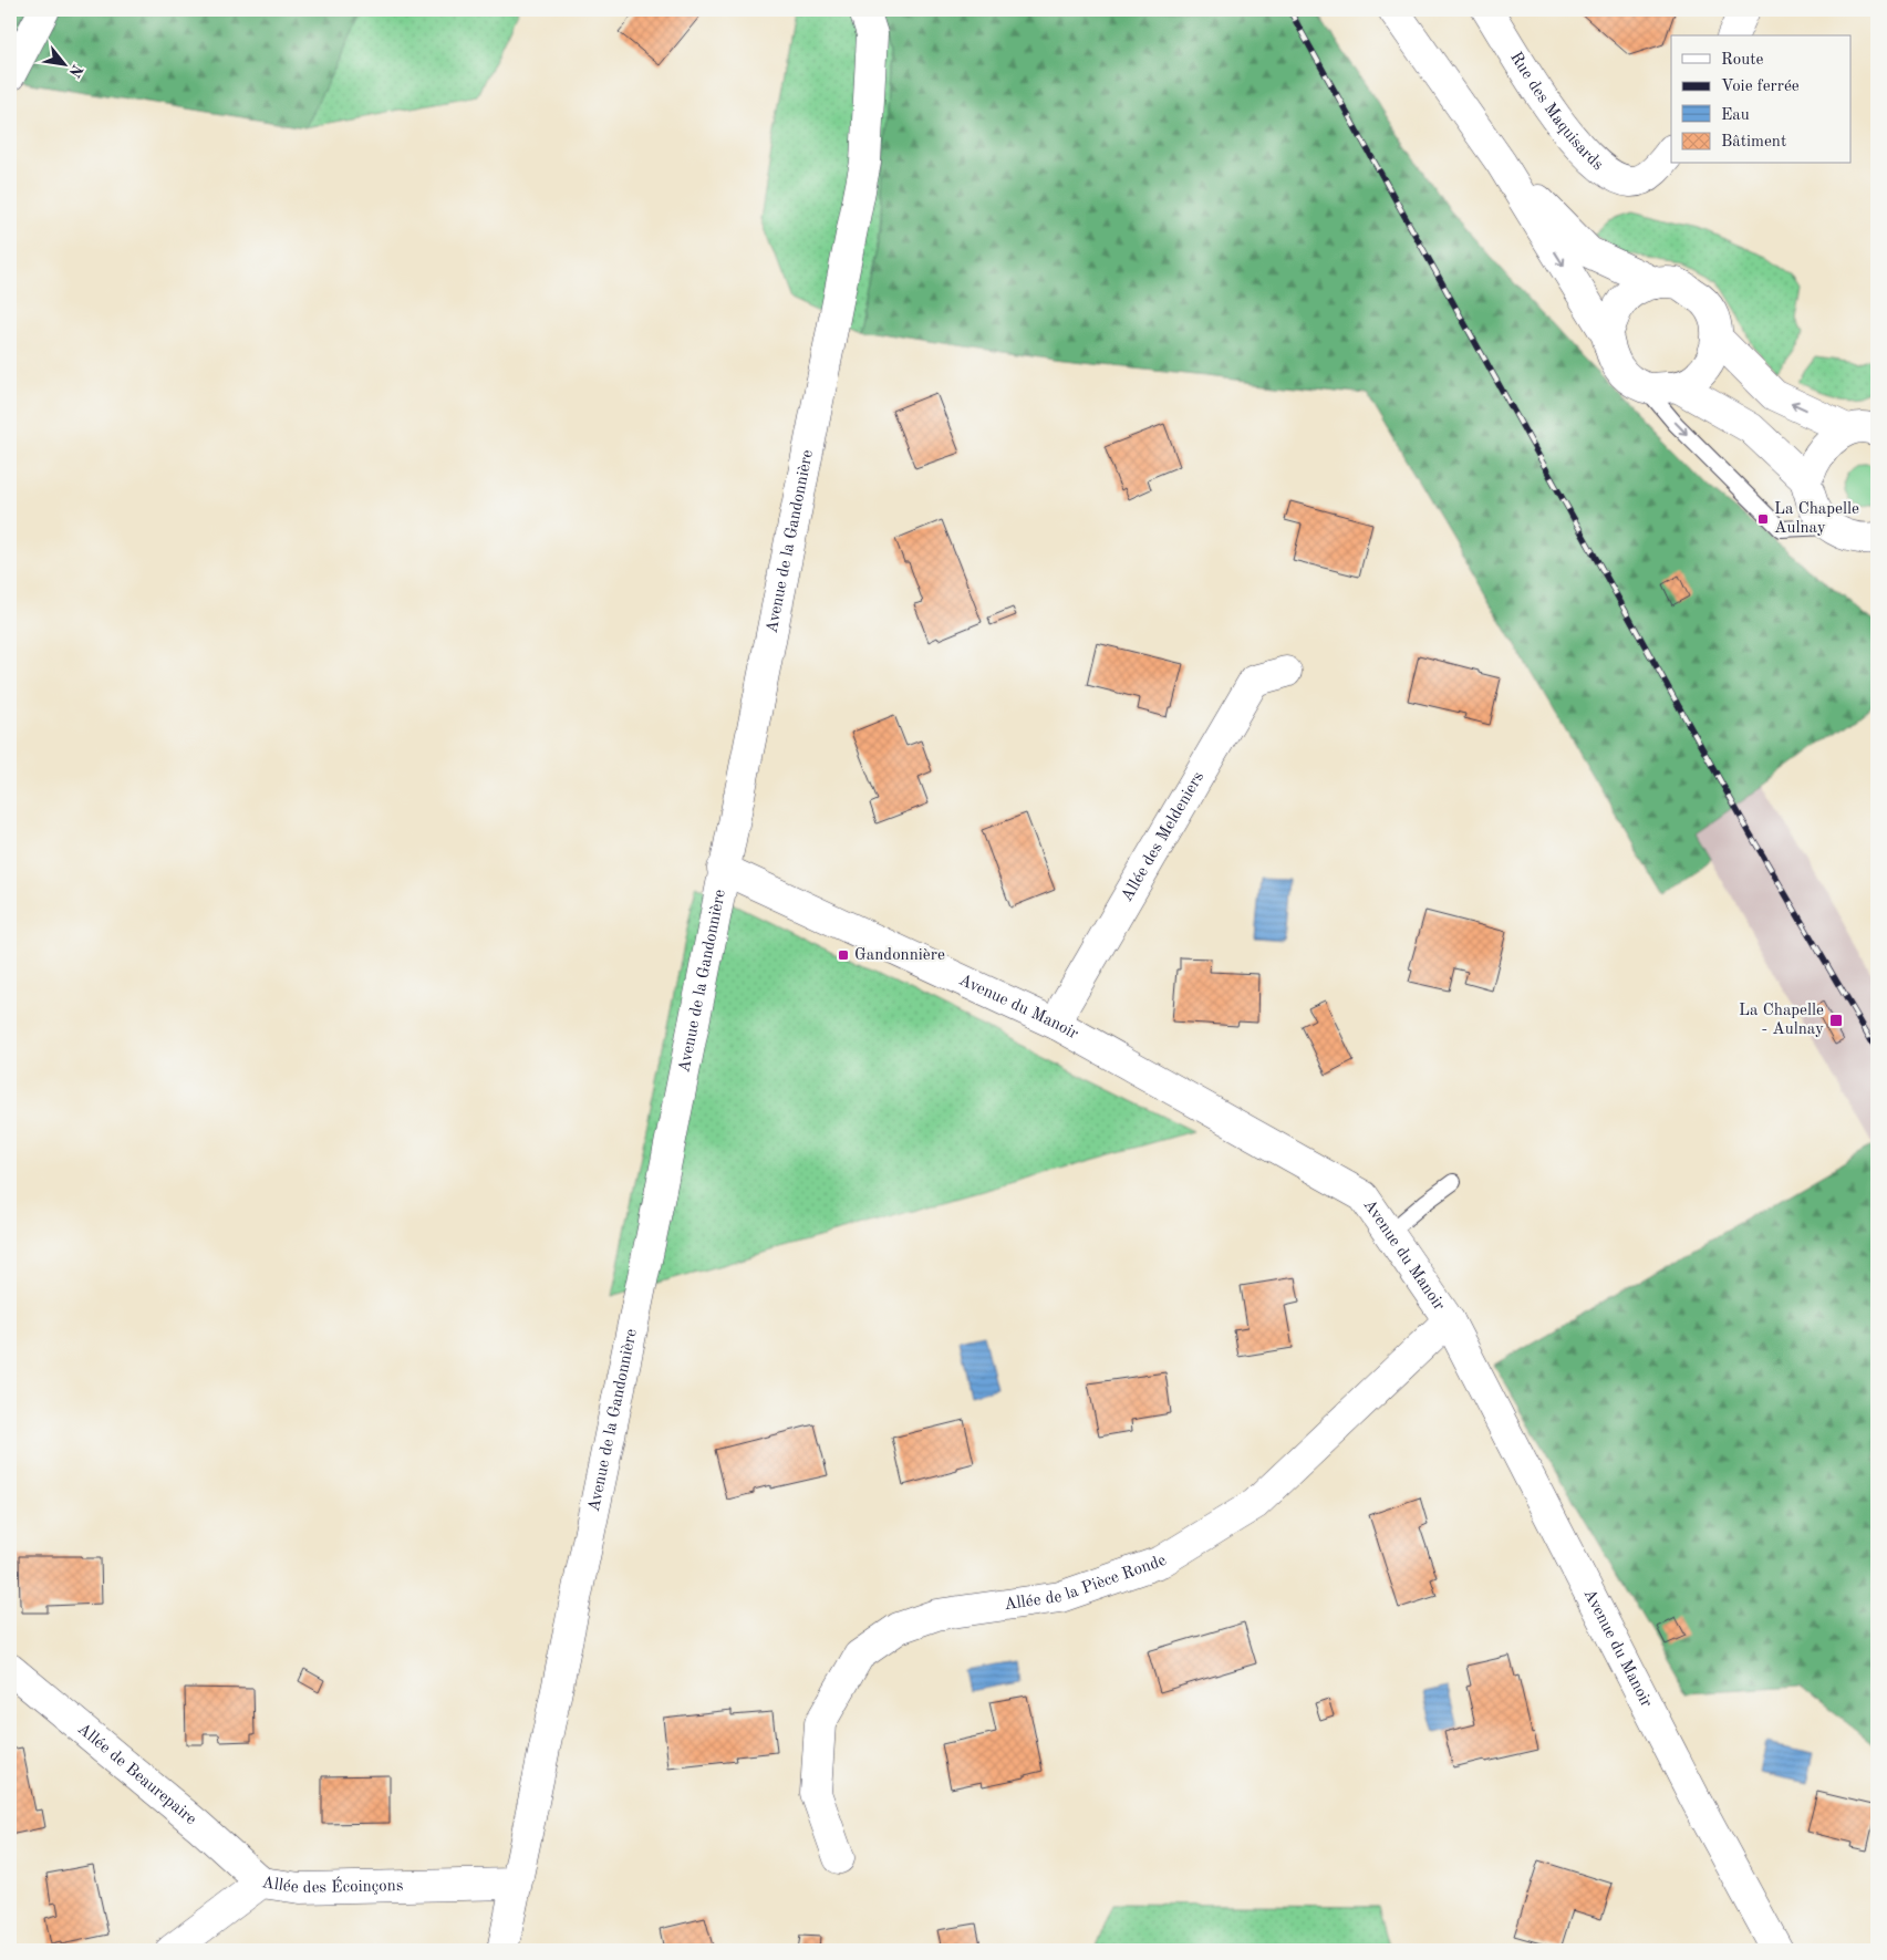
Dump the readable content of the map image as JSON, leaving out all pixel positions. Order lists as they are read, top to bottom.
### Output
{
  "streets": {
    "street": [
      "Rue des Maquisards",
      "Avenue de la Gandonnière",
      "Allée des Meldeniers",
      "Avenue du Manoir",
      "Allée de la Pièce Ronde",
      "Allée de Beaurepaire",
      "Allée des Écoinçons"
    ]
  },
  "crossings": [
    ["Avenue de la Gandonnière", "Avenue du Manoir"],
    ["Avenue de la Gandonnière", "Allée des Écoinçons"],
    ["Allée des Meldeniers", "Avenue du Manoir"],
    ["Avenue du Manoir", "Allée de la Pièce Ronde"],
    ["Allée de Beaurepaire", "Allée des Écoinçons"]
  ],
  "places": {
    "transit": ["La Chapelle Aulnay", "Gandonnière", "La Chapelle - Aulnay"]
  },
  "legend": [
    "Route",
    "Voie ferrée",
    "Eau",
    "Bâtiment"
  ],
  "north": "bottom right"
}
